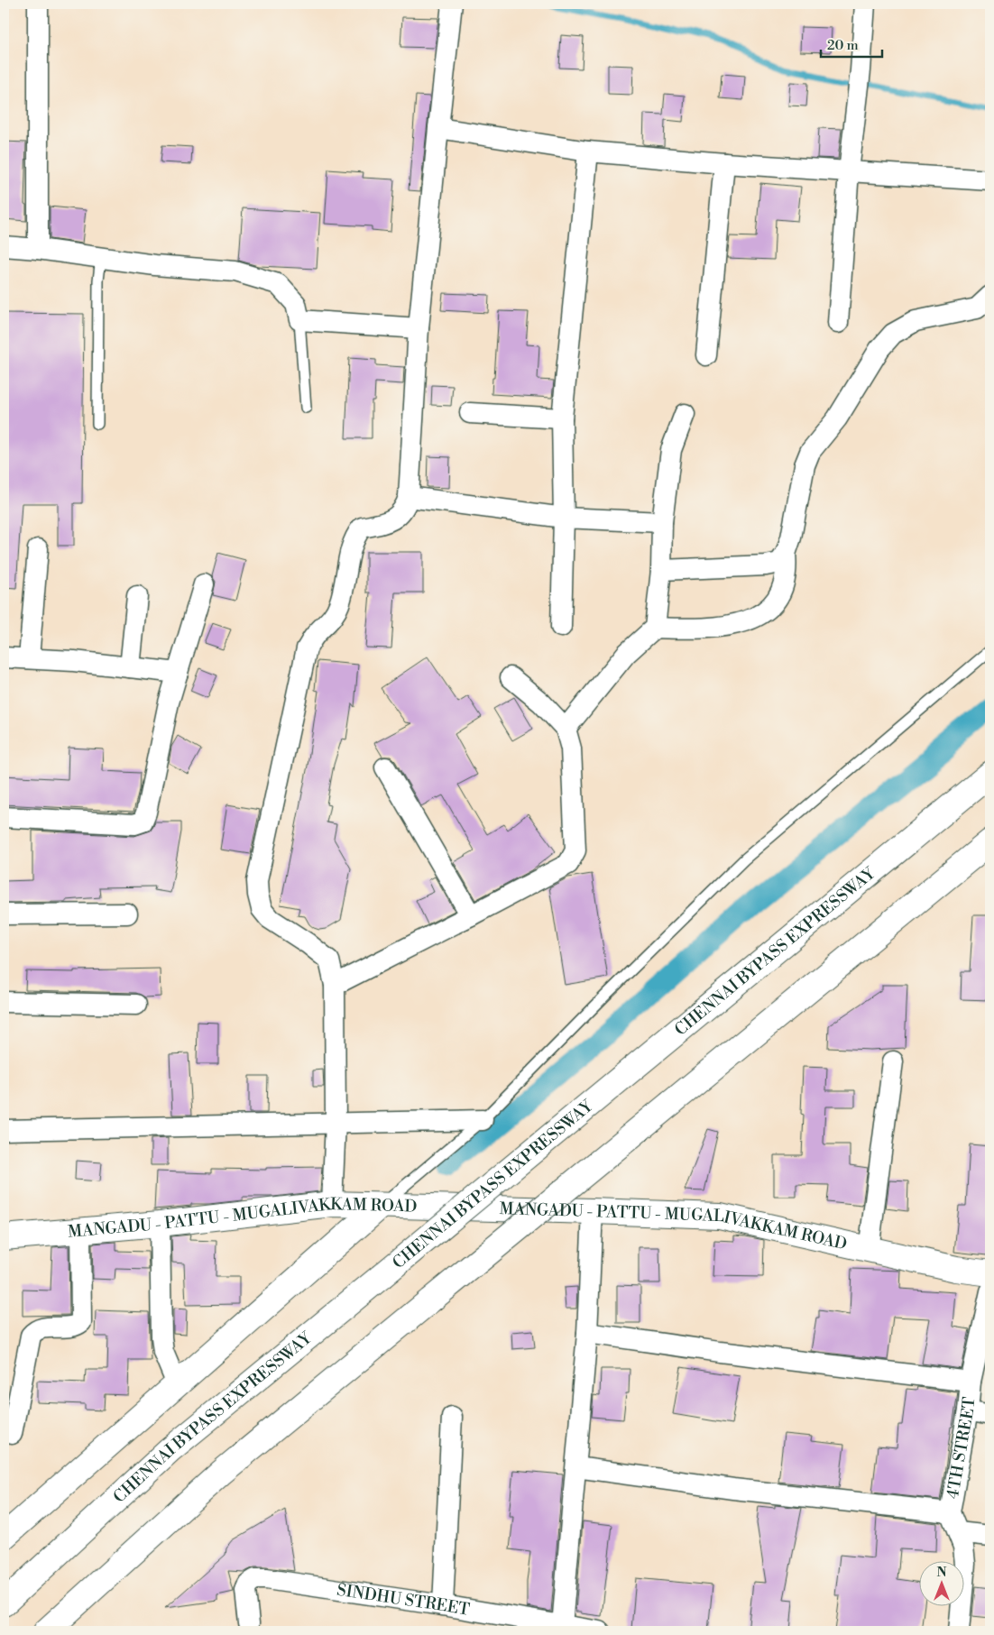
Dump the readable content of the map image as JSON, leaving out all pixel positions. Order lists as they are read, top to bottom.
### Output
{
  "streets": {
    "main road": ["CHENNAI BYPASS EXPRESSWAY", "MANGADU - PATTU - MUGALIVAKKAM ROAD"],
    "street": ["4TH STREET", "SINDHU STREET"]
  },
  "scale_bar": "20 m",
  "north": "top"
}
